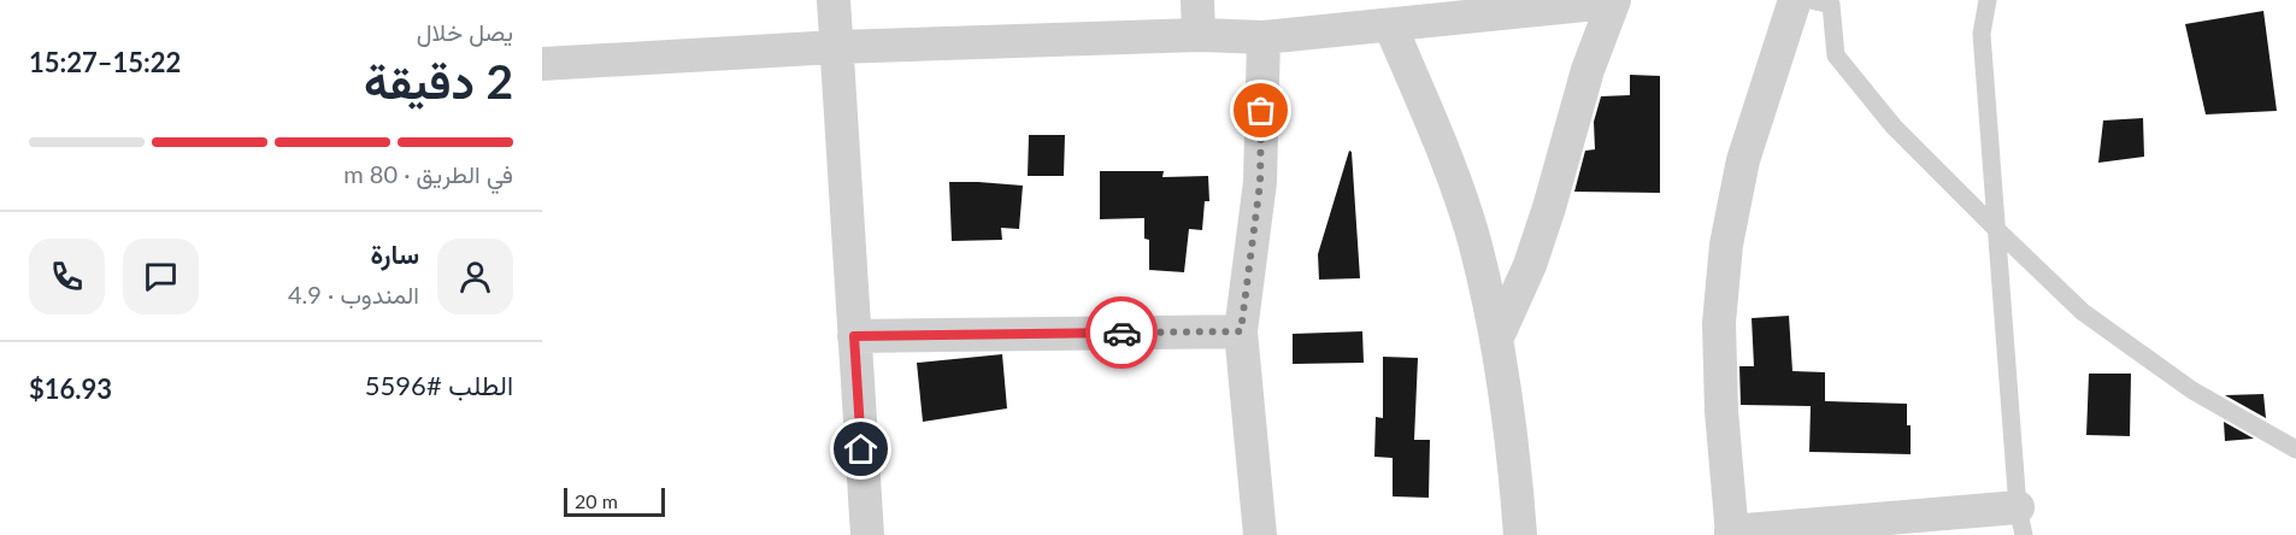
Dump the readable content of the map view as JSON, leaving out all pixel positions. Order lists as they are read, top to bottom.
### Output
{
  "scale_bar": "20 m",
  "page": {
    "heading": ["2 دقيقة", "يصل خلال", "15:22–15:27"],
    "panel": [
      "سارة",
      "المندوب · 4.9",
      "الطلب #5596",
      "$16.93"
    ],
    "bar": "في الطريق · 80 m",
    "scale": "20 m"
  }
}
